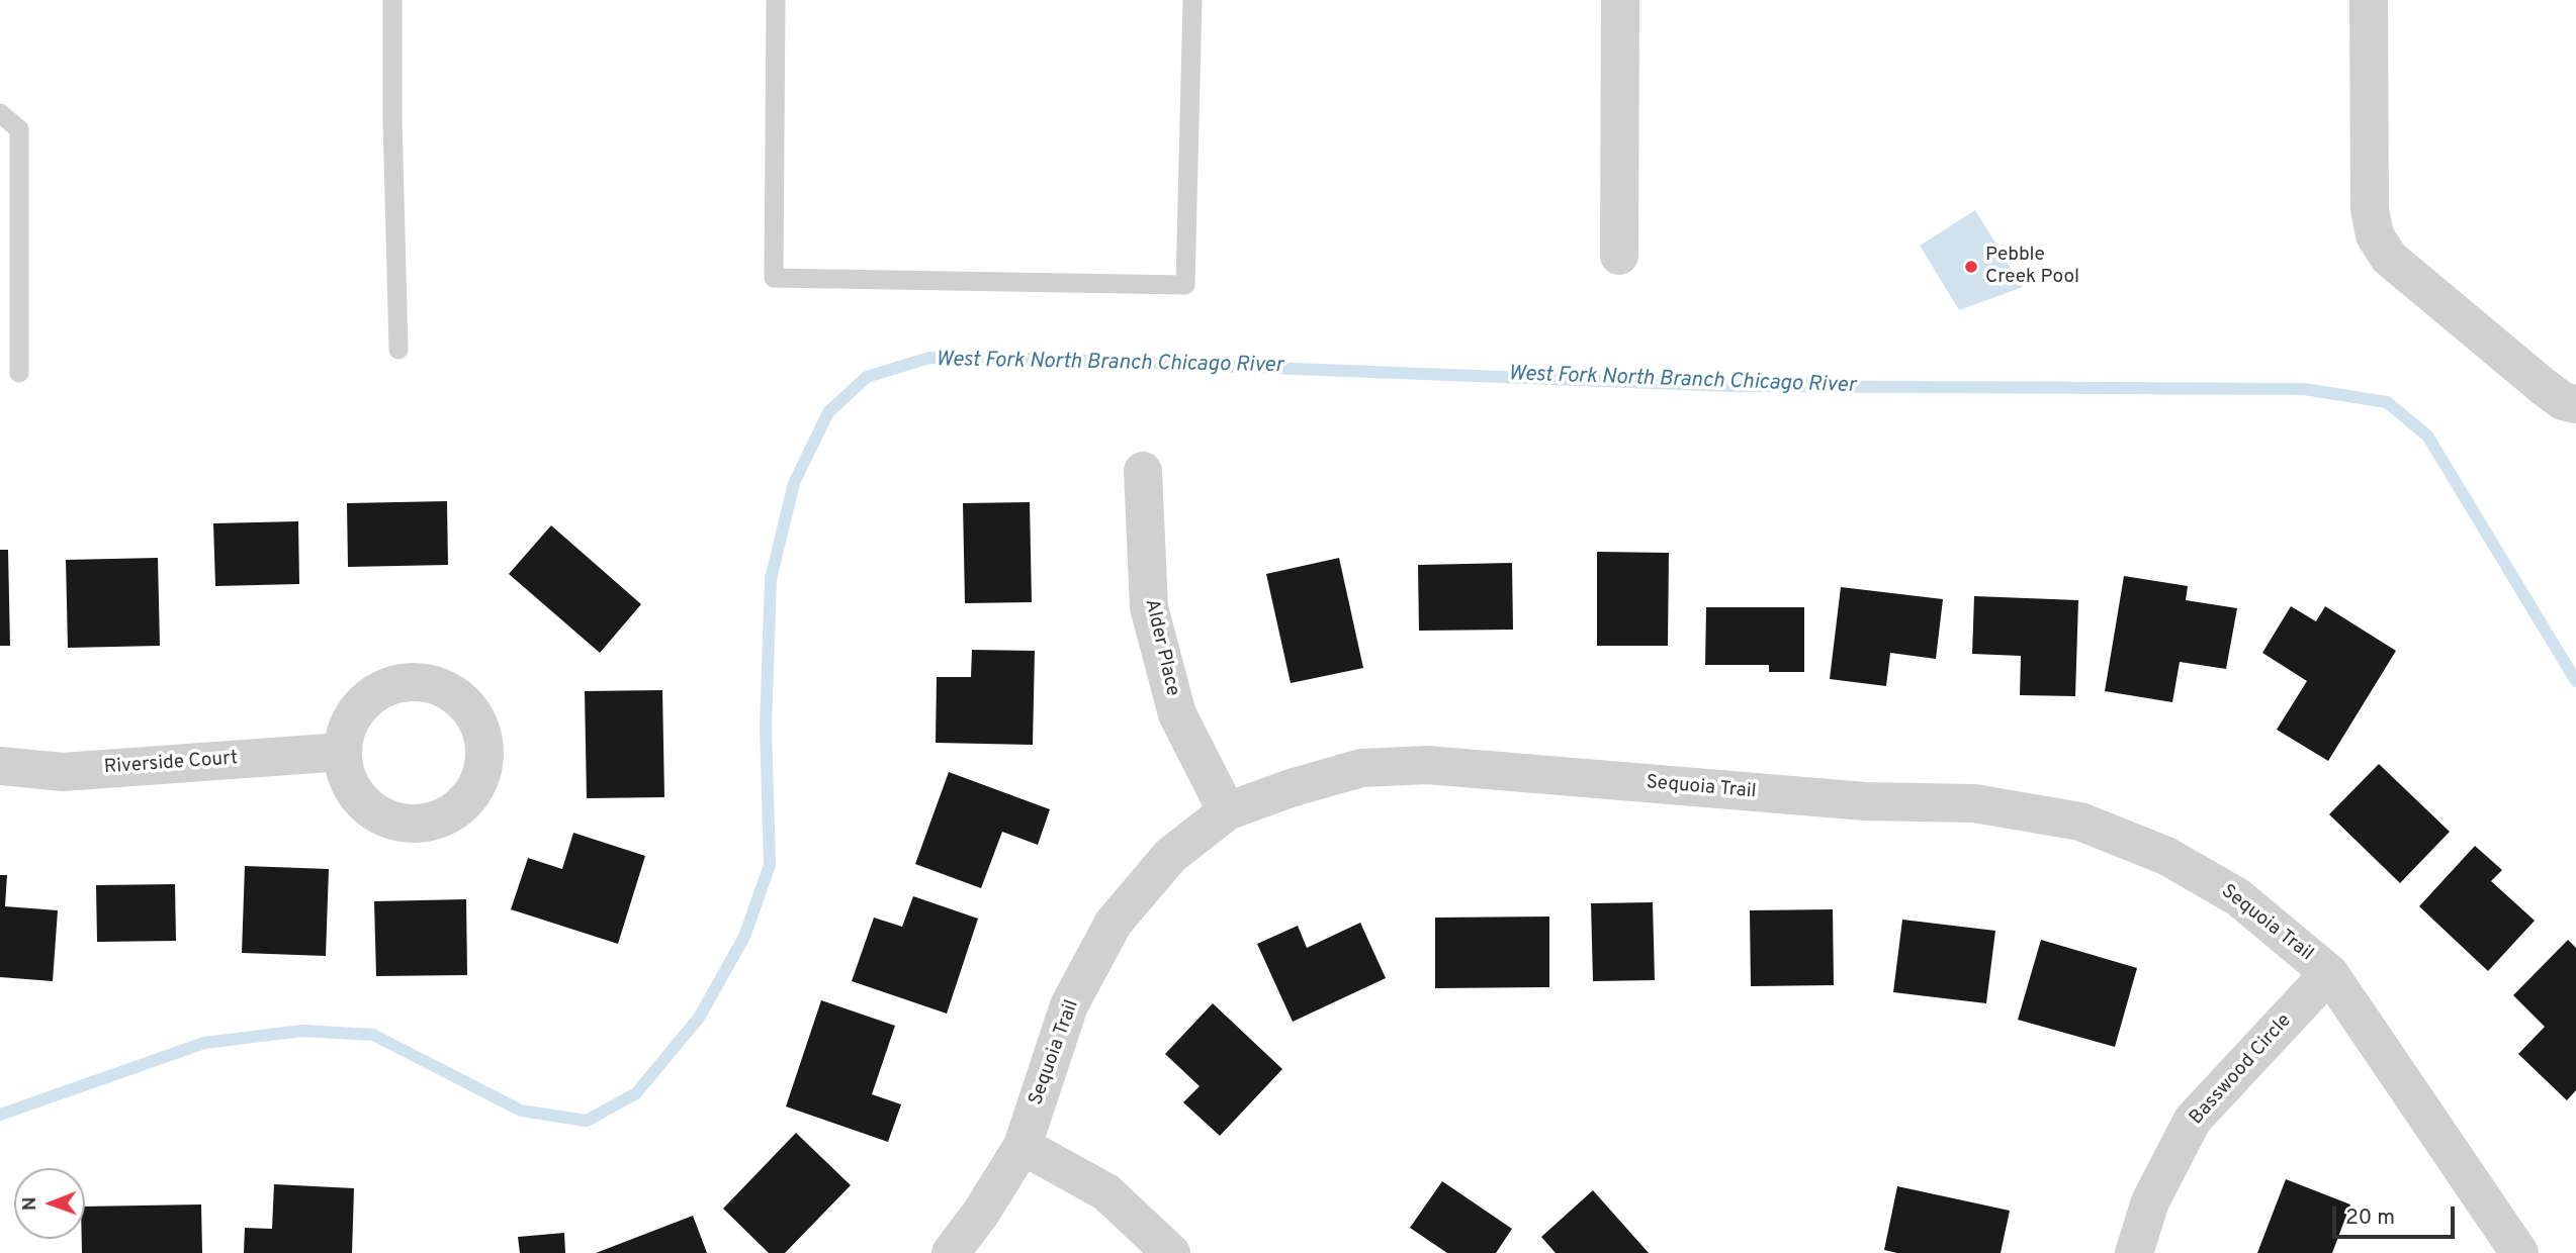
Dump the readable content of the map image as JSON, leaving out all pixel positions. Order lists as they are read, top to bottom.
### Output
{
  "streets": {
    "street": [
      "Alder Place",
      "Riverside Court",
      "Sequoia Trail",
      "Basswood Circle"
    ]
  },
  "crossings": [
    ["Alder Place", "Sequoia Trail"],
    ["Sequoia Trail", "Basswood Circle"]
  ],
  "water": ["West Fork North Branch Chicago River"],
  "places": ["Pebble Creek Pool"],
  "scale_bar": "20 m",
  "north": "left"
}
